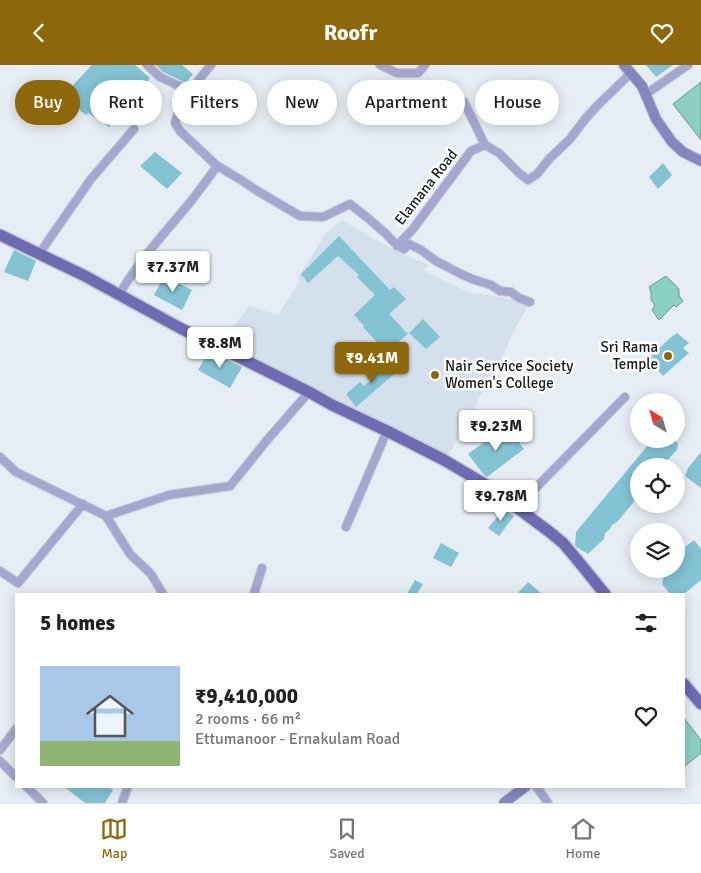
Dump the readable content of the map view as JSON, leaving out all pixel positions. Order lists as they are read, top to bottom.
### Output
{
  "streets": {
    "street": ["Elamana Road"]
  },
  "places": ["Sri Rama Temple", "Nair Service Society Women's College"],
  "north": "top left",
  "page": {
    "header": "Roofr",
    "chip": [
      "Buy",
      "Rent",
      "Filters",
      "New",
      "Apartment",
      "House"
    ],
    "price": [
      "₹7.37M",
      "₹8.8M",
      "₹9.41M",
      "₹9.23M",
      "₹9.78M"
    ],
    "heading": "5 homes",
    "list": [
      {
        "name": "₹9,410,000",
        "note": "2 rooms · 66 m² · Ettumanoor - Ernakulam Road"
      }
    ],
    "tabs": ["Map", "Saved", "Home"]
  }
}
